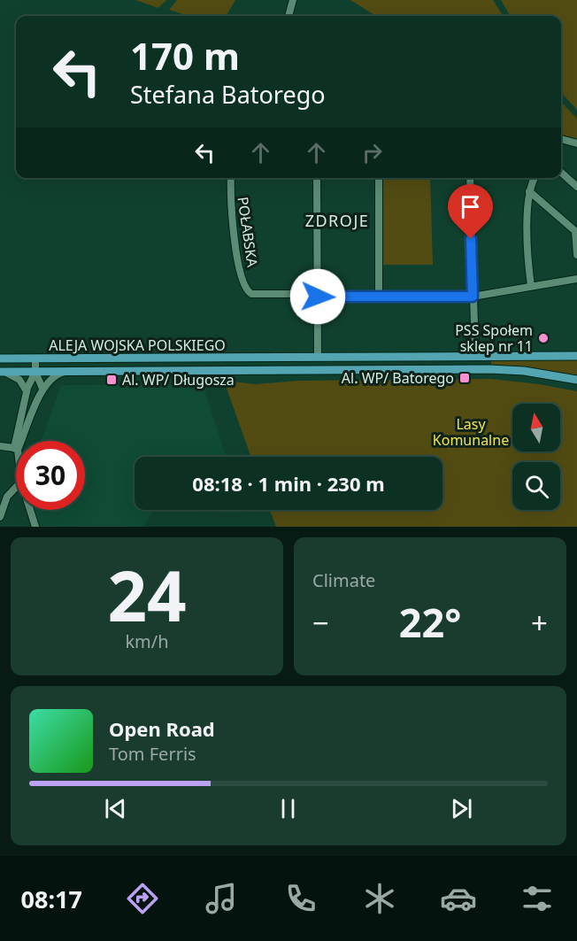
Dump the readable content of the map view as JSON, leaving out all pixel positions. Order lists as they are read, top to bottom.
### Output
{
  "streets": {
    "main road": ["ALEJA WOJSKA POLSKIEGO"],
    "street": ["POŁABSKA"]
  },
  "districts": ["ZDROJE"],
  "parks": ["Lasy Komunalne"],
  "places": {
    "other": ["PSS Społem sklep nr 11"],
    "transit": ["Al. WP/ Batorego", "Al. WP/ Długosza"]
  },
  "north": "top",
  "page": {
    "turn": ["170 m", "Stefana Batorego"],
    "limit": "30",
    "trip": "08:18 · 1 min · 230 m",
    "tile": [
      ["24", "km/h"],
      "Climate"
    ],
    "heat": ["−", "22°", "+"],
    "song": ["Open Road", "Tom Ferris"],
    "tabs": "08:17"
  }
}
